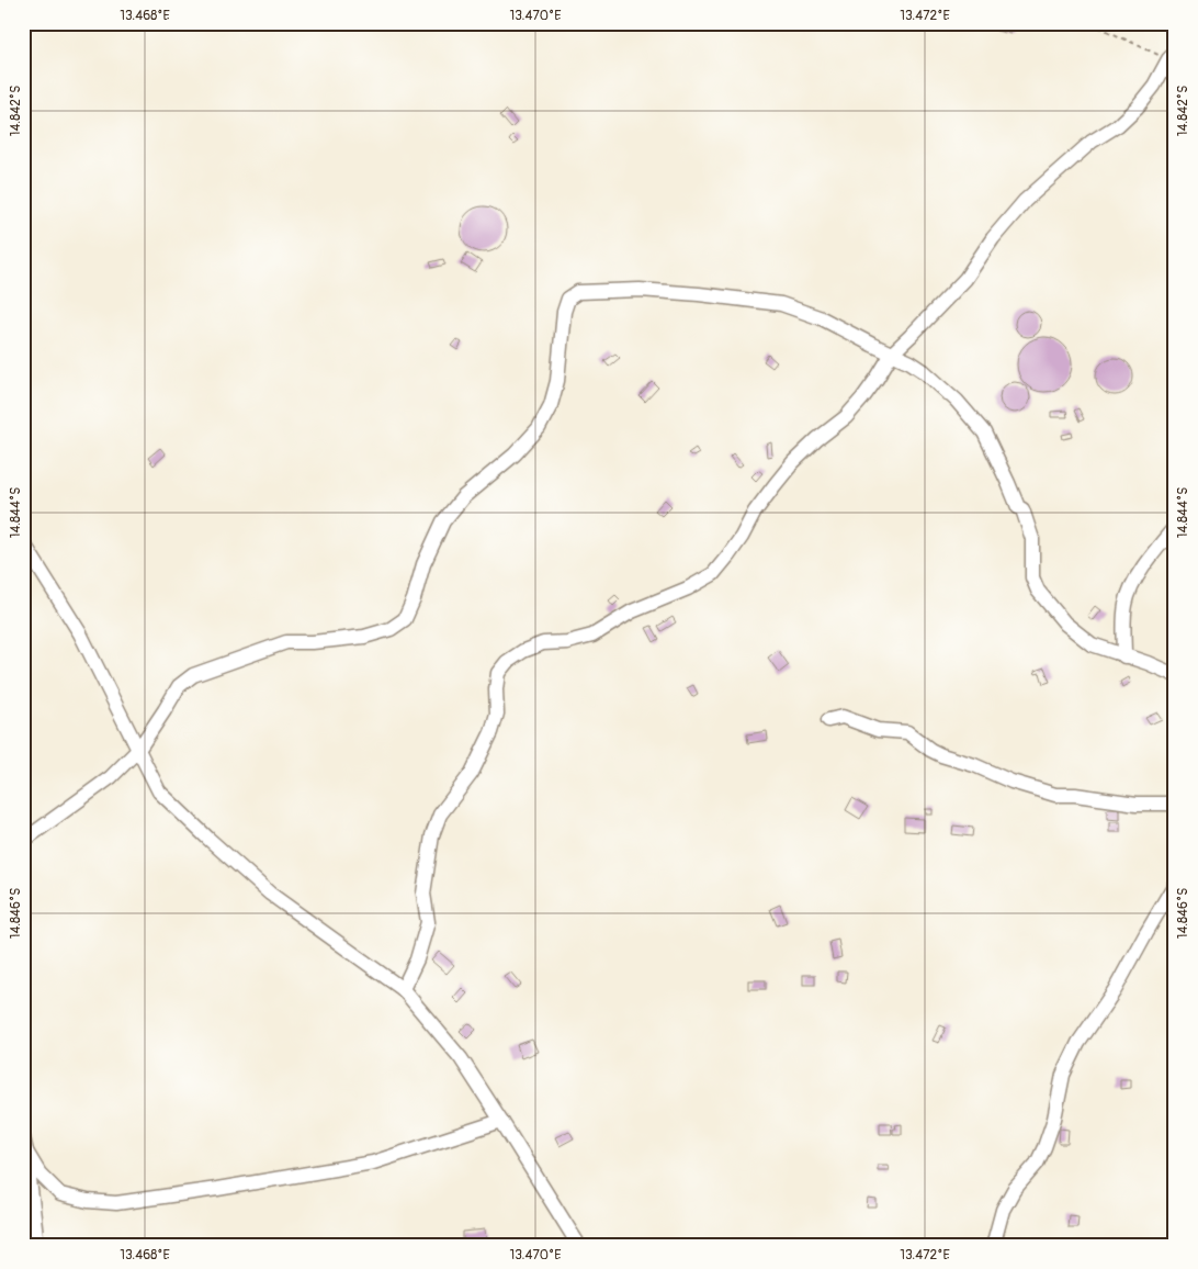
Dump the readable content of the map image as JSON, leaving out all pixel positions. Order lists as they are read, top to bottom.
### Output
{
  "coordinates": [
    "13.468°E",
    "13.470°E",
    "13.472°E",
    "14.842°S",
    "14.844°S",
    "14.846°S"
  ]
}
